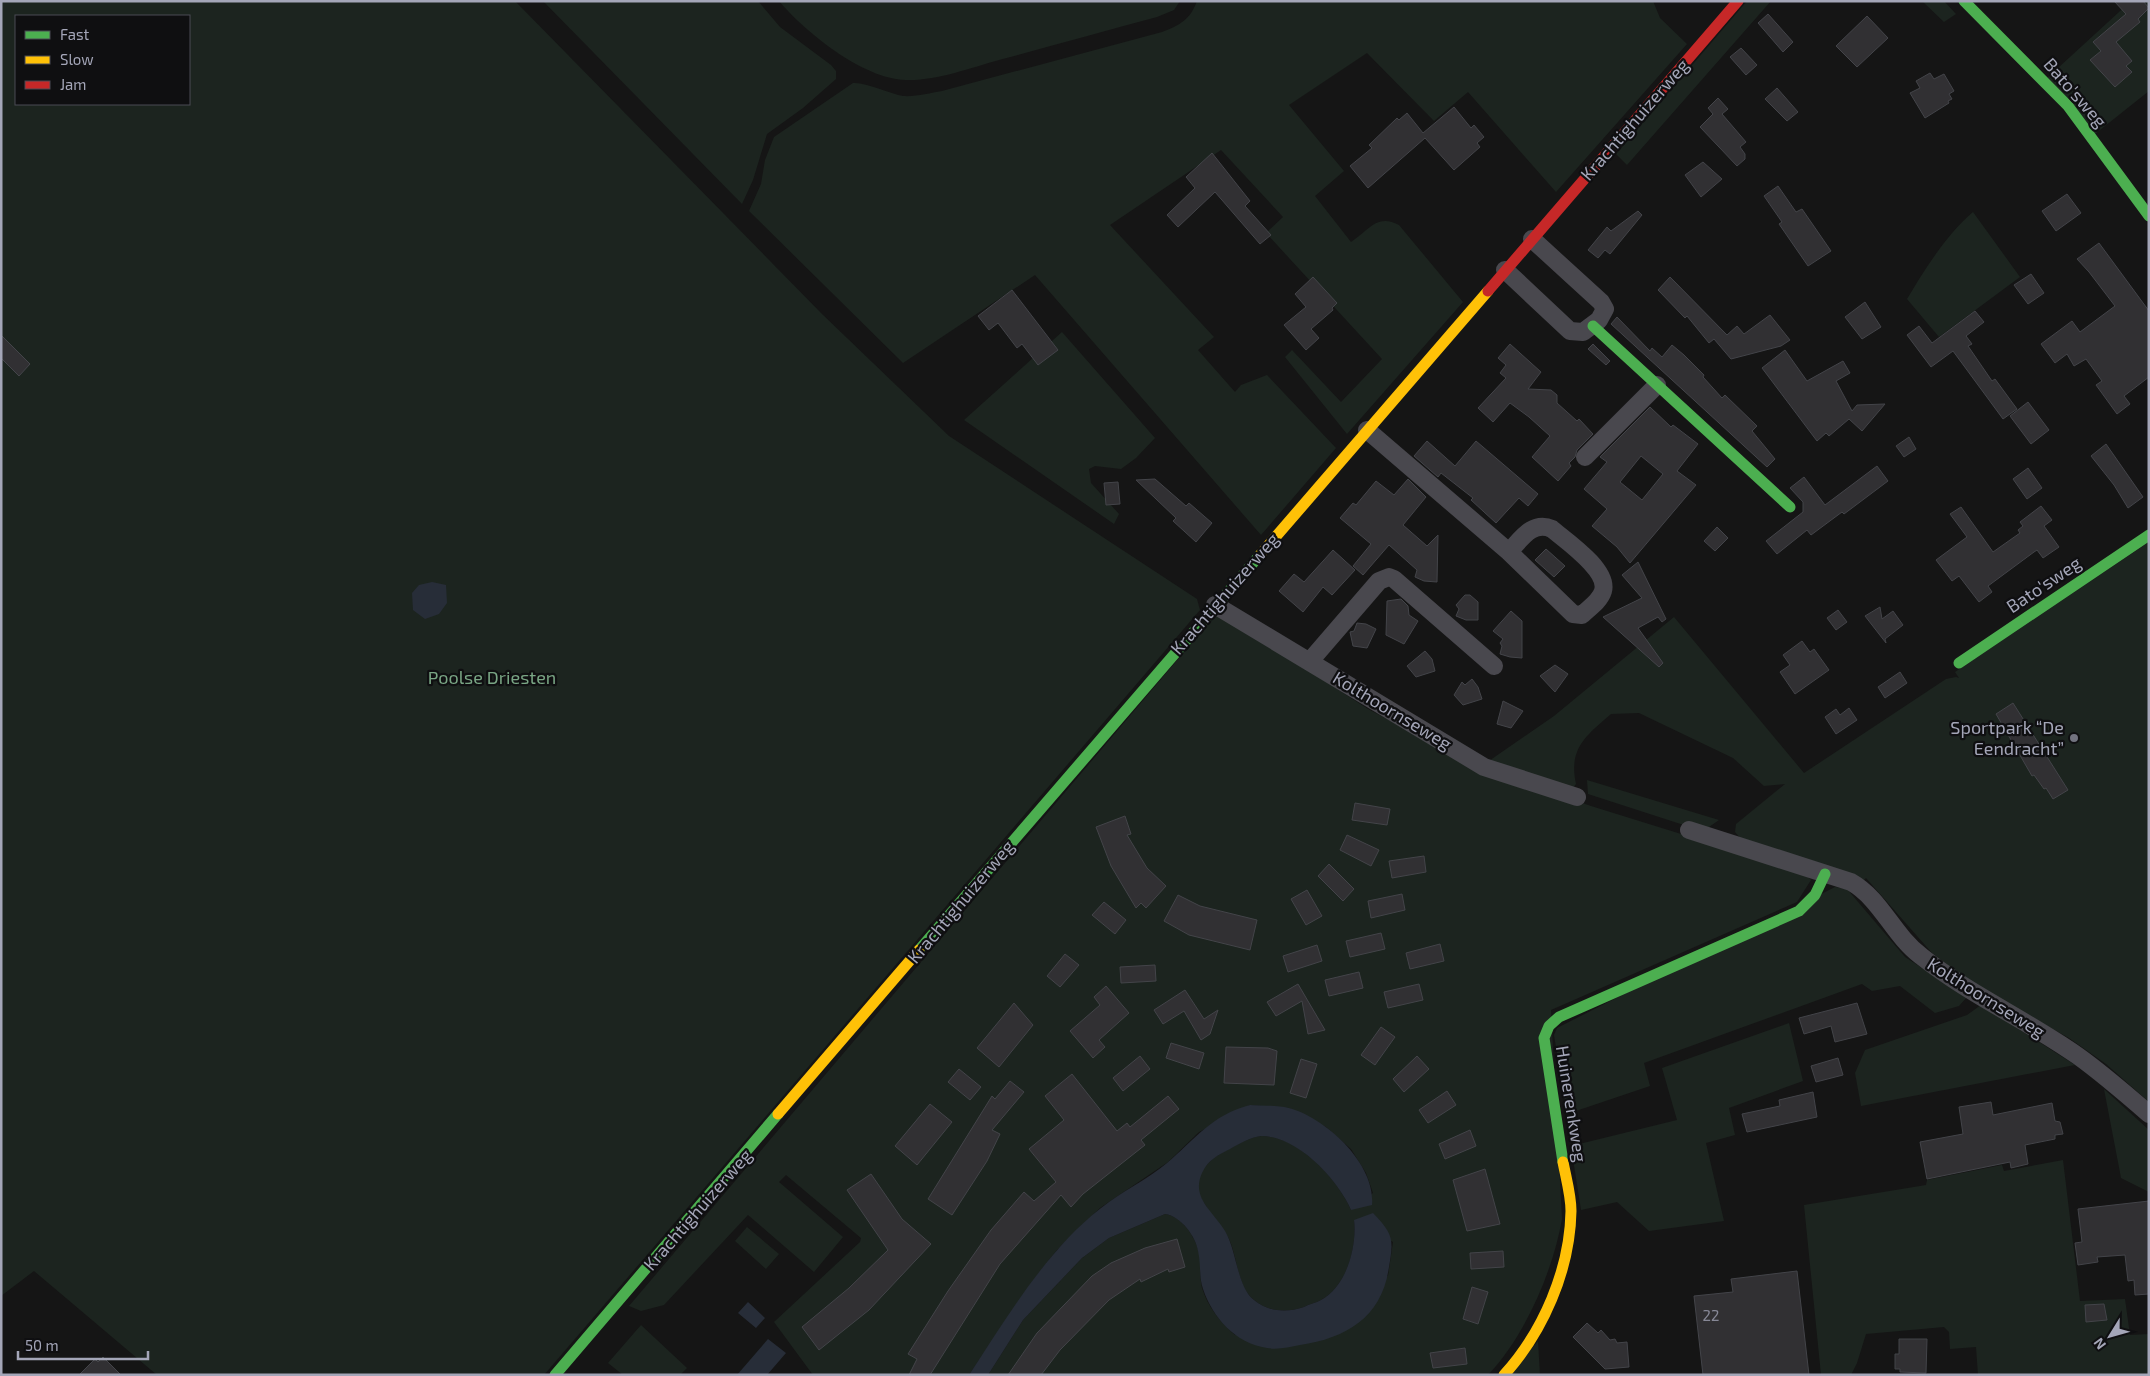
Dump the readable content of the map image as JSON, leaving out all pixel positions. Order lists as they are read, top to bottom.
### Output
{
  "streets": {
    "street": [
      "Bato'sweg",
      "Krachtighuizerweg",
      "Kolthoornseweg",
      "Huinerenkweg"
    ]
  },
  "crossings": [
    ["Krachtighuizerweg", "Kolthoornseweg"],
    ["Kolthoornseweg", "Huinerenkweg"]
  ],
  "parks": ["Poolse Driesten"],
  "places": ["Sportpark “De Eendracht”"],
  "house_numbers": ["22"],
  "legend": ["Fast", "Slow", "Jam"],
  "scale_bar": "50 m",
  "north": "bottom left"
}
